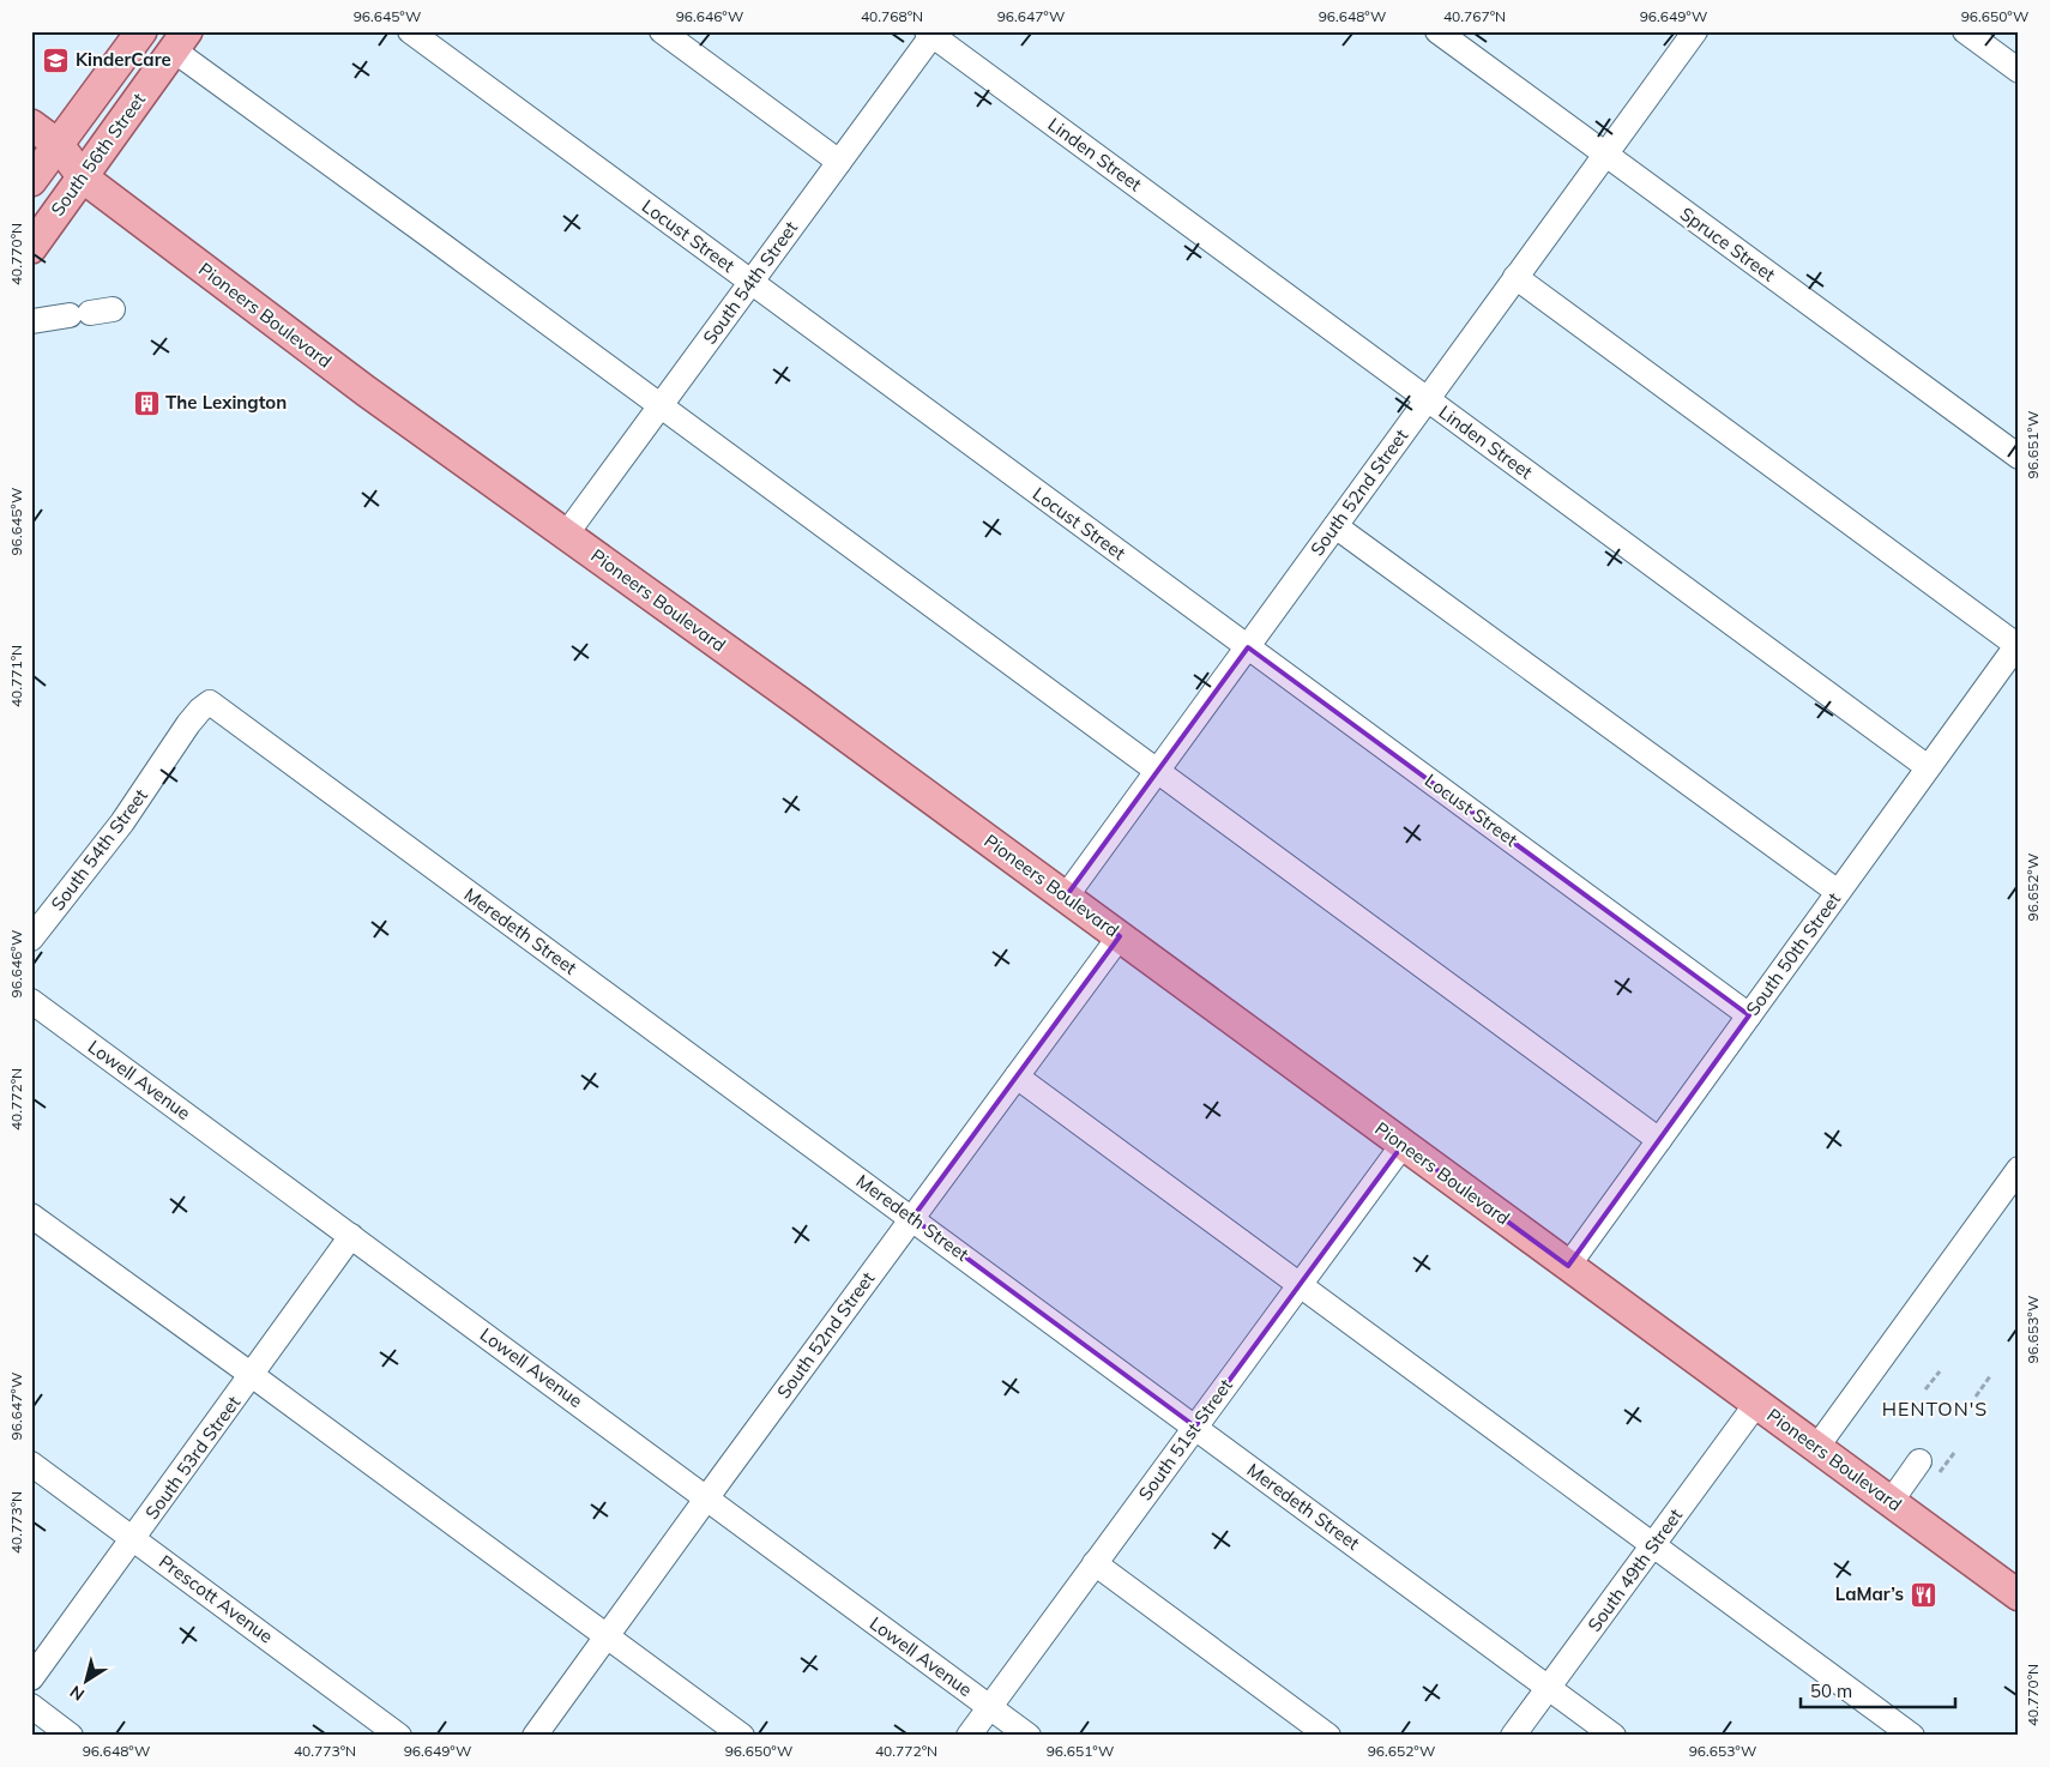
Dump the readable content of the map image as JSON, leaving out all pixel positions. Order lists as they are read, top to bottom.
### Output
{
  "streets": {
    "main road": ["South 56th Street", "Pioneers Boulevard"],
    "street": [
      "Linden Street",
      "Locust Street",
      "Spruce Street",
      "South 54th Street",
      "South 52nd Street",
      "Meredeth Street",
      "South 50th Street",
      "Lowell Avenue",
      "South 51st Street",
      "South 53rd Street",
      "South 49th Street",
      "Prescott Avenue"
    ]
  },
  "crossings": [
    ["South 56th Street", "Pioneers Boulevard"],
    ["Linden Street", "South 54th Street"],
    ["Linden Street", "South 52nd Street"],
    ["Linden Street", "South 50th Street"],
    ["Locust Street", "South 54th Street"],
    ["Locust Street", "South 52nd Street"],
    ["Locust Street", "South 50th Street"],
    ["Spruce Street", "South 52nd Street"],
    ["South 54th Street", "Pioneers Boulevard"],
    ["South 54th Street", "Meredeth Street"],
    ["Pioneers Boulevard", "South 52nd Street"],
    ["Pioneers Boulevard", "South 50th Street"],
    ["Pioneers Boulevard", "South 51st Street"],
    ["Pioneers Boulevard", "South 49th Street"],
    ["South 52nd Street", "Meredeth Street"],
    ["South 52nd Street", "Lowell Avenue"],
    ["Meredeth Street", "South 51st Street"],
    ["Meredeth Street", "South 49th Street"],
    ["Lowell Avenue", "South 51st Street"],
    ["Lowell Avenue", "South 53rd Street"],
    ["South 53rd Street", "Prescott Avenue"]
  ],
  "districts": ["HENTON'S"],
  "places": {
    "school or university": ["KinderCare"],
    "building": ["The Lexington"],
    "restaurant": ["LaMar’s"]
  },
  "scale_bar": "50 m",
  "north": "bottom left",
  "coordinates": [
    "96.645°W",
    "96.646°W",
    "40.768°N",
    "96.647°W",
    "96.648°W",
    "40.767°N",
    "96.649°W",
    "96.650°W",
    "40.770°N",
    "96.651°W",
    "40.771°N",
    "96.652°W",
    "40.772°N",
    "96.653°W",
    "40.773°N"
  ]
}
